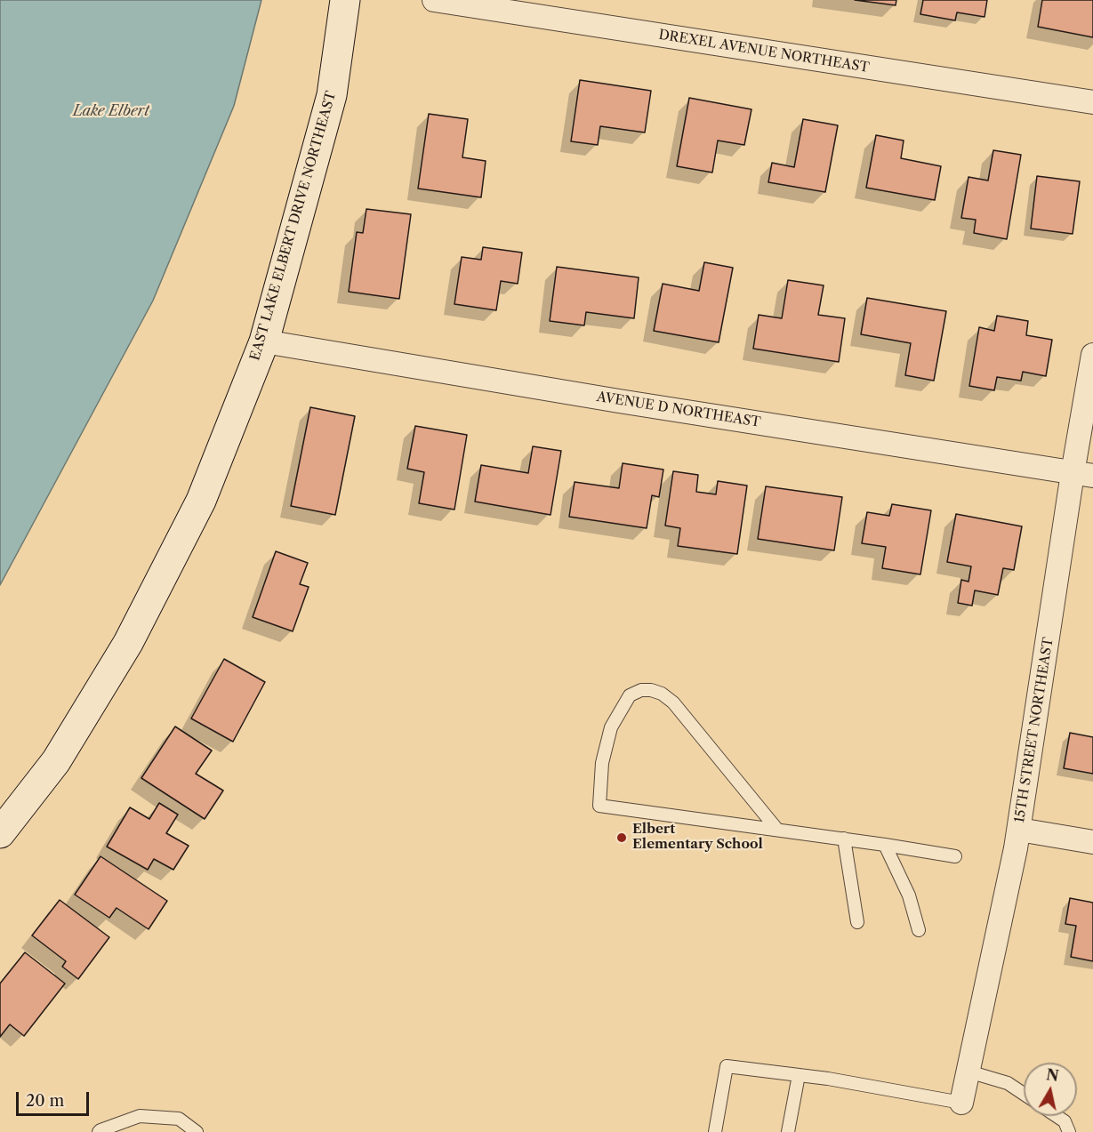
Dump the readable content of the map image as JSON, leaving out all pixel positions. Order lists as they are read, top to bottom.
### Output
{
  "streets": {
    "street": [
      "DREXEL AVENUE NORTHEAST",
      "EAST LAKE ELBERT DRIVE NORTHEAST",
      "AVENUE D NORTHEAST",
      "15TH STREET NORTHEAST"
    ]
  },
  "crossings": [
    ["EAST LAKE ELBERT DRIVE NORTHEAST", "AVENUE D NORTHEAST"],
    ["AVENUE D NORTHEAST", "15TH STREET NORTHEAST"]
  ],
  "water": ["Lake Elbert"],
  "places": ["Elbert Elementary School"],
  "scale_bar": "20 m",
  "north": "top"
}
